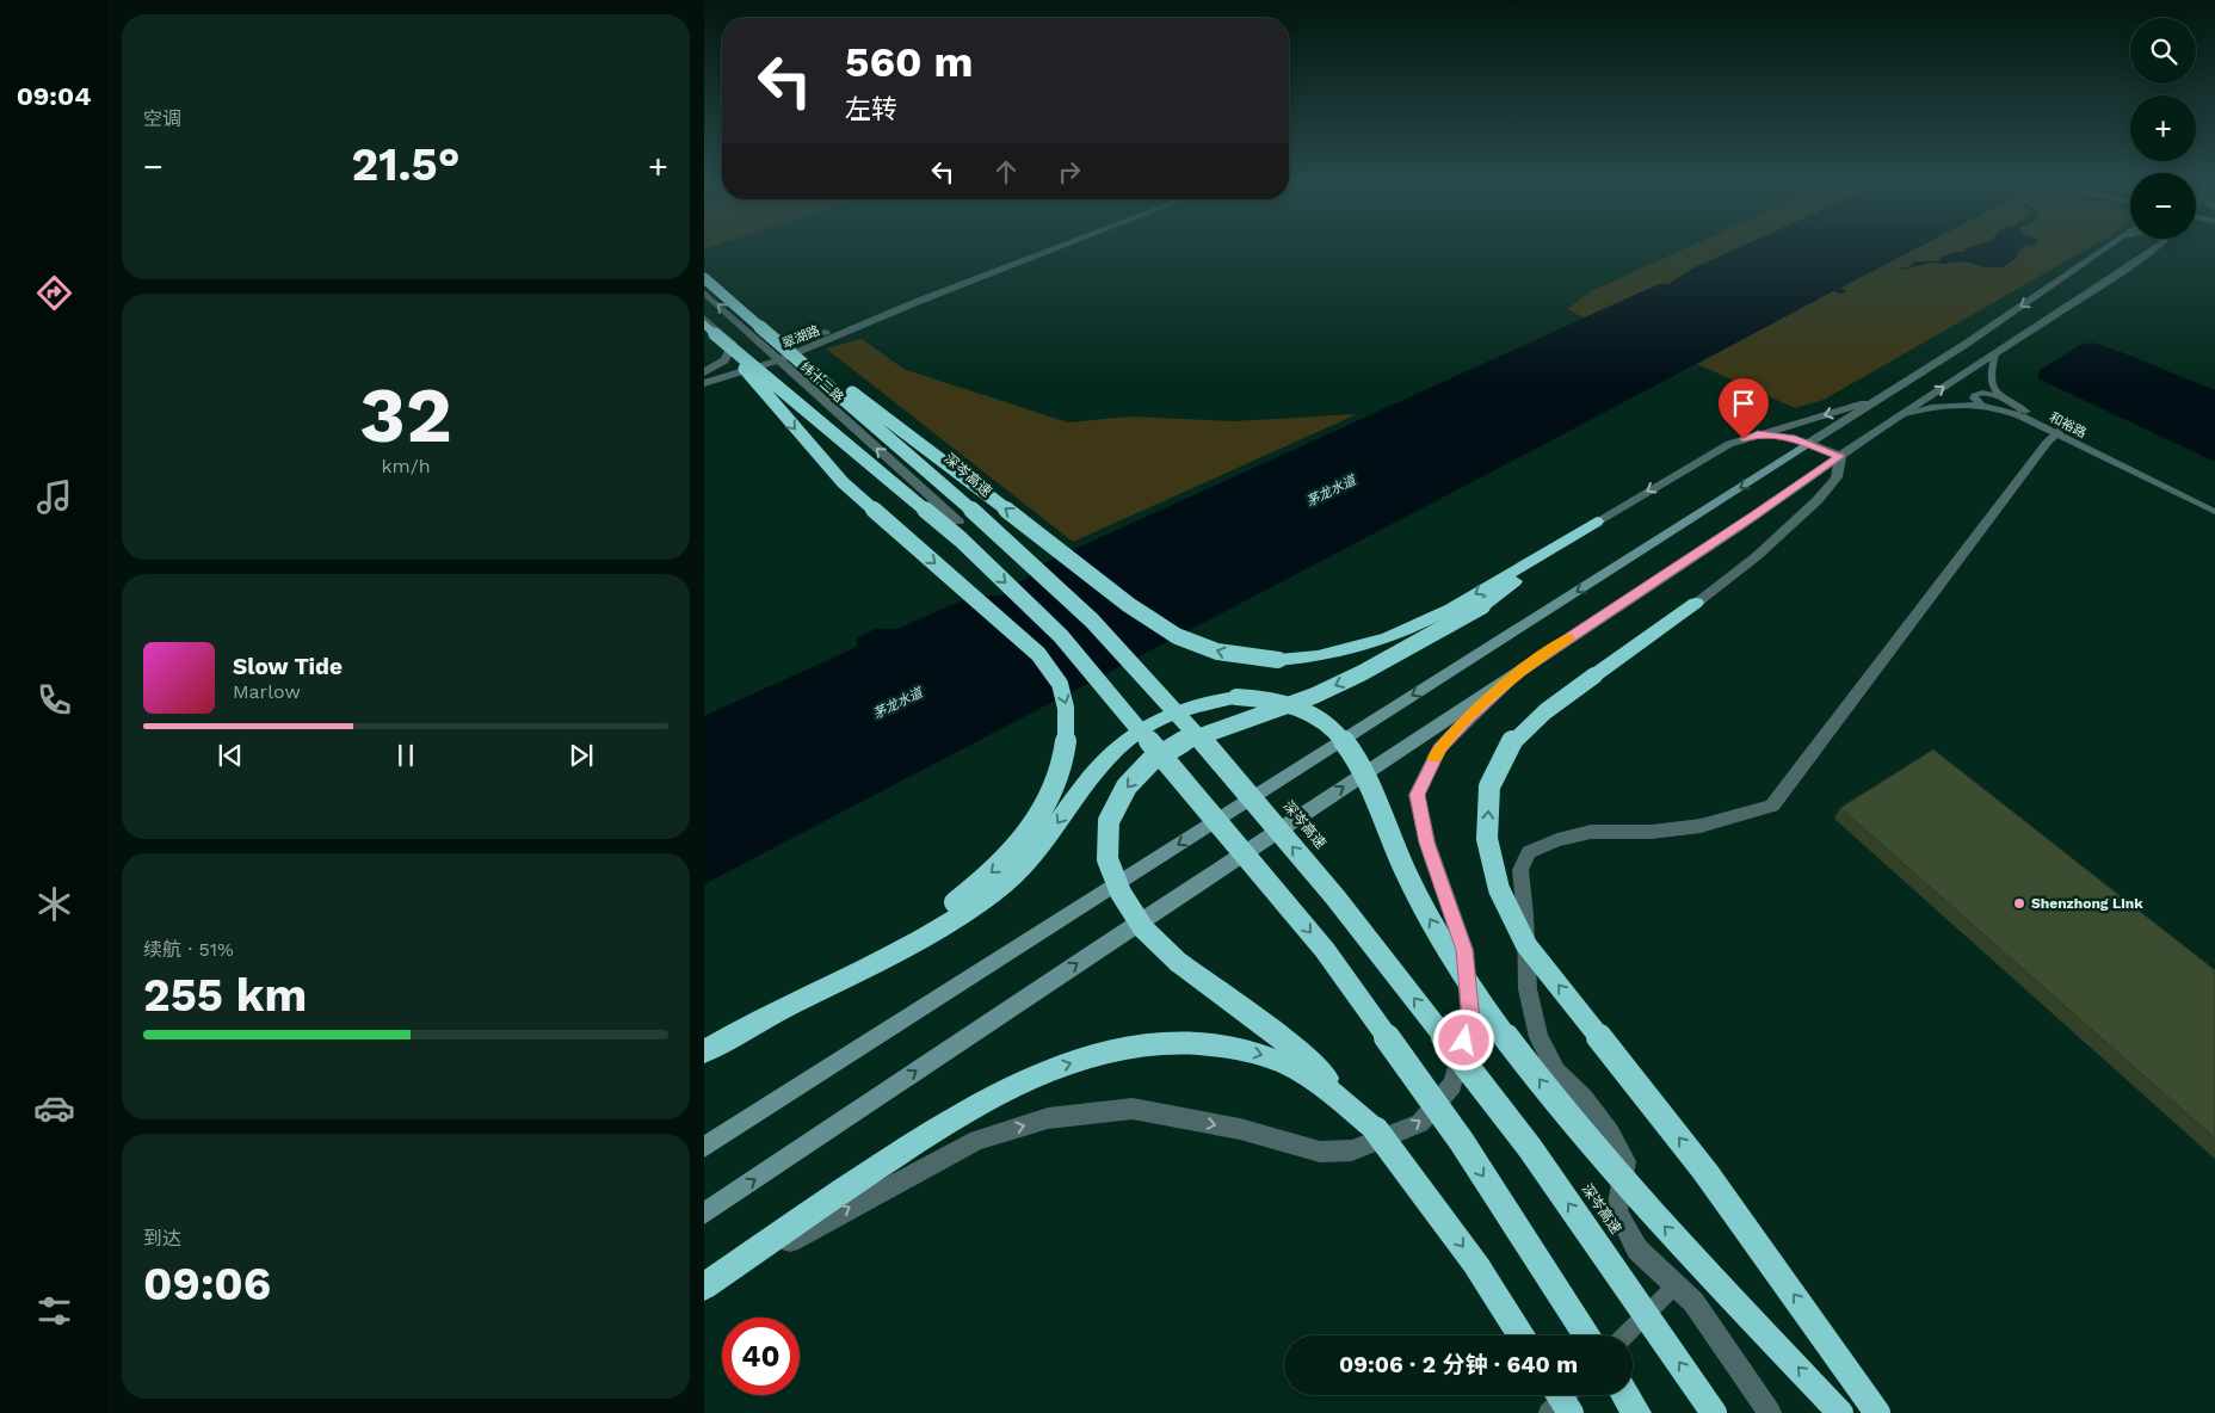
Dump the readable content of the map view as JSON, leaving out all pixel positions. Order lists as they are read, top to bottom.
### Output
{
  "streets": {
    "highway": ["深岑高速"],
    "street": ["翠湖路", "纬十二路", "和裕路"]
  },
  "crossings": [
    ["翠湖路", "纬十二路"],
    ["翠湖路", "深岑高速"],
    ["纬十二路", "深岑高速"]
  ],
  "water": ["茅龙水道"],
  "places": ["Shenzhong Link"],
  "page": {
    "tabs": "09:04",
    "tile": [
      "空调",
      ["32", "km/h"],
      ["续航 · 51%", "255 km"],
      ["到达", "09:06"]
    ],
    "map_buttons": ["+", "−"],
    "turn": ["560 m", "左转"],
    "heat": ["−", "21.5°", "+"],
    "song": ["Slow Tide", "Marlow"],
    "limit": "40",
    "trip": "09:06 · 2 分钟 · 640 m"
  }
}
